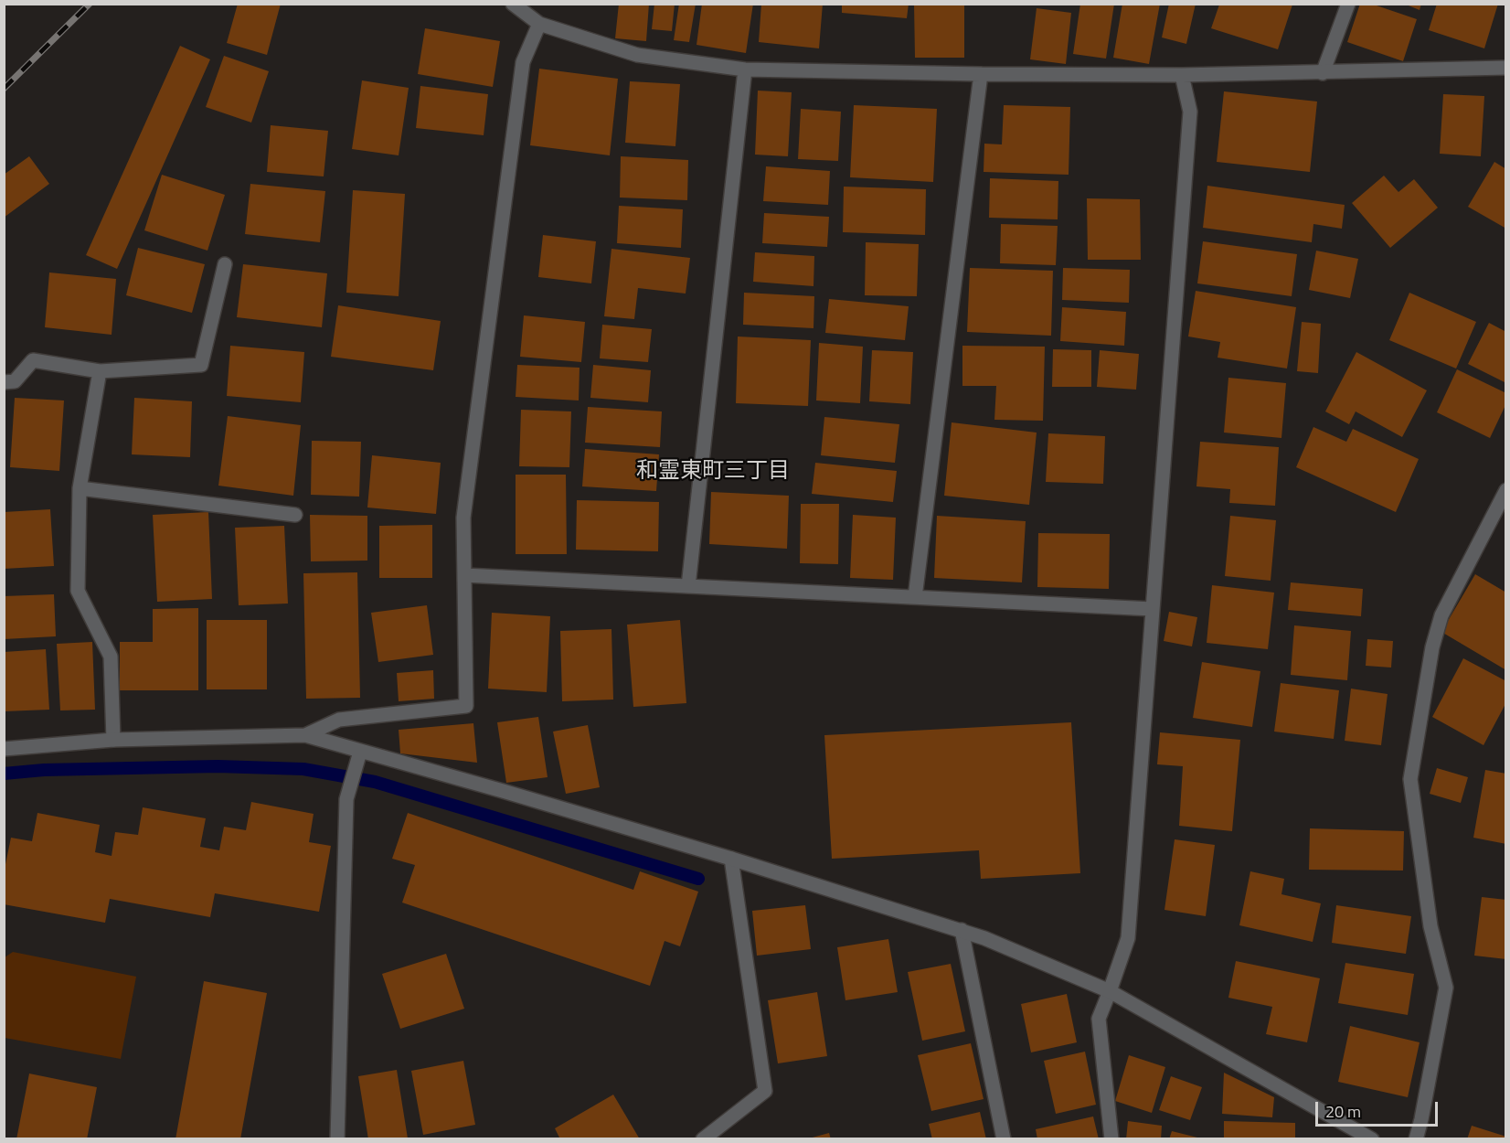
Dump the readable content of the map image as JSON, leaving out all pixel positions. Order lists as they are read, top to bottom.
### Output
{
  "districts": ["和霊東町三丁目"],
  "scale_bar": "20 m"
}
